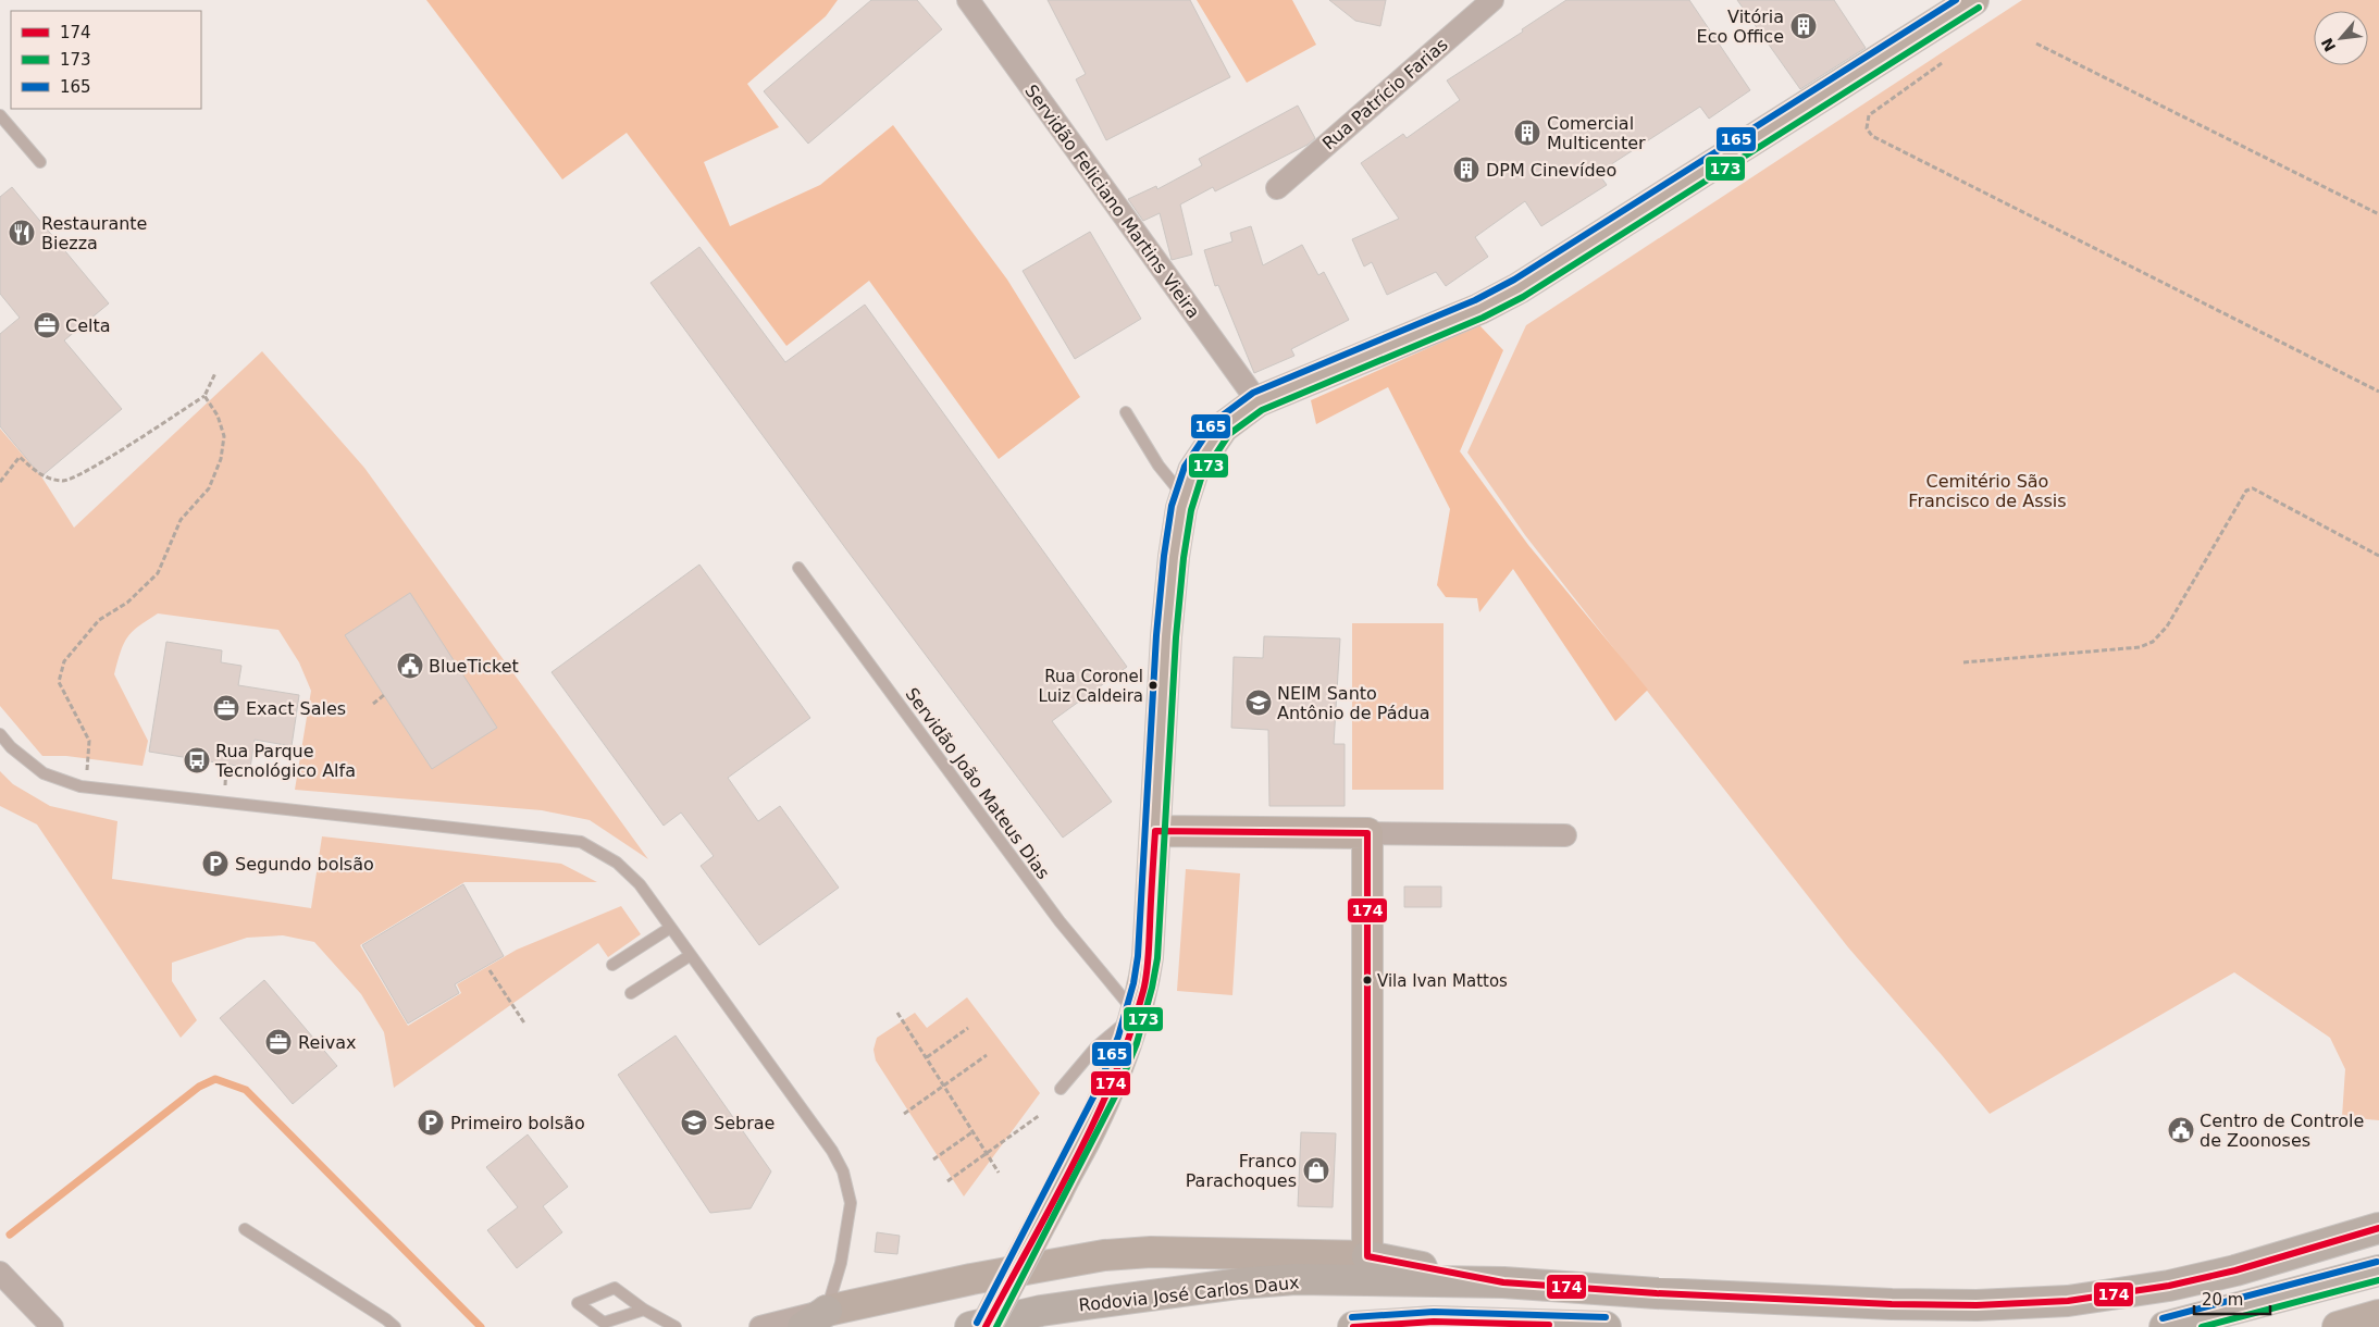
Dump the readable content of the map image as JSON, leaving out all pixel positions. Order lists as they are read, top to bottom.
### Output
{
  "streets": {
    "highway": ["Rodovia José Carlos Daux"],
    "street": ["Rua Patrício Farias", "Servidão Feliciano Martins Vieira"],
    "lane": ["Servidão João Mateus Dias"]
  },
  "parks": ["Cemitério São Francisco de Assis"],
  "places": {
    "building": ["Vitória Eco Office", "Comercial Multicenter", "DPM Cinevídeo"],
    "restaurant": ["Restaurante Biezza"],
    "office": ["Celta", "Exact Sales", "Reivax"],
    "public building": ["BlueTicket", "Centro de Controle de Zoonoses"],
    "other": ["Rua Coronel Luiz Caldeira", "Vila Ivan Mattos"],
    "school or university": ["NEIM Santo Antônio de Pádua", "Sebrae"],
    "bus stop": ["Rua Parque Tecnológico Alfa"],
    "parking": ["Segundo bolsão", "Primeiro bolsão"],
    "shop": ["Franco Parachoques"]
  },
  "lines": ["transit line 165", "transit line 173", "transit line 174"],
  "legend": ["174", "173", "165"],
  "scale_bar": "20 m",
  "north": "bottom left"
}
